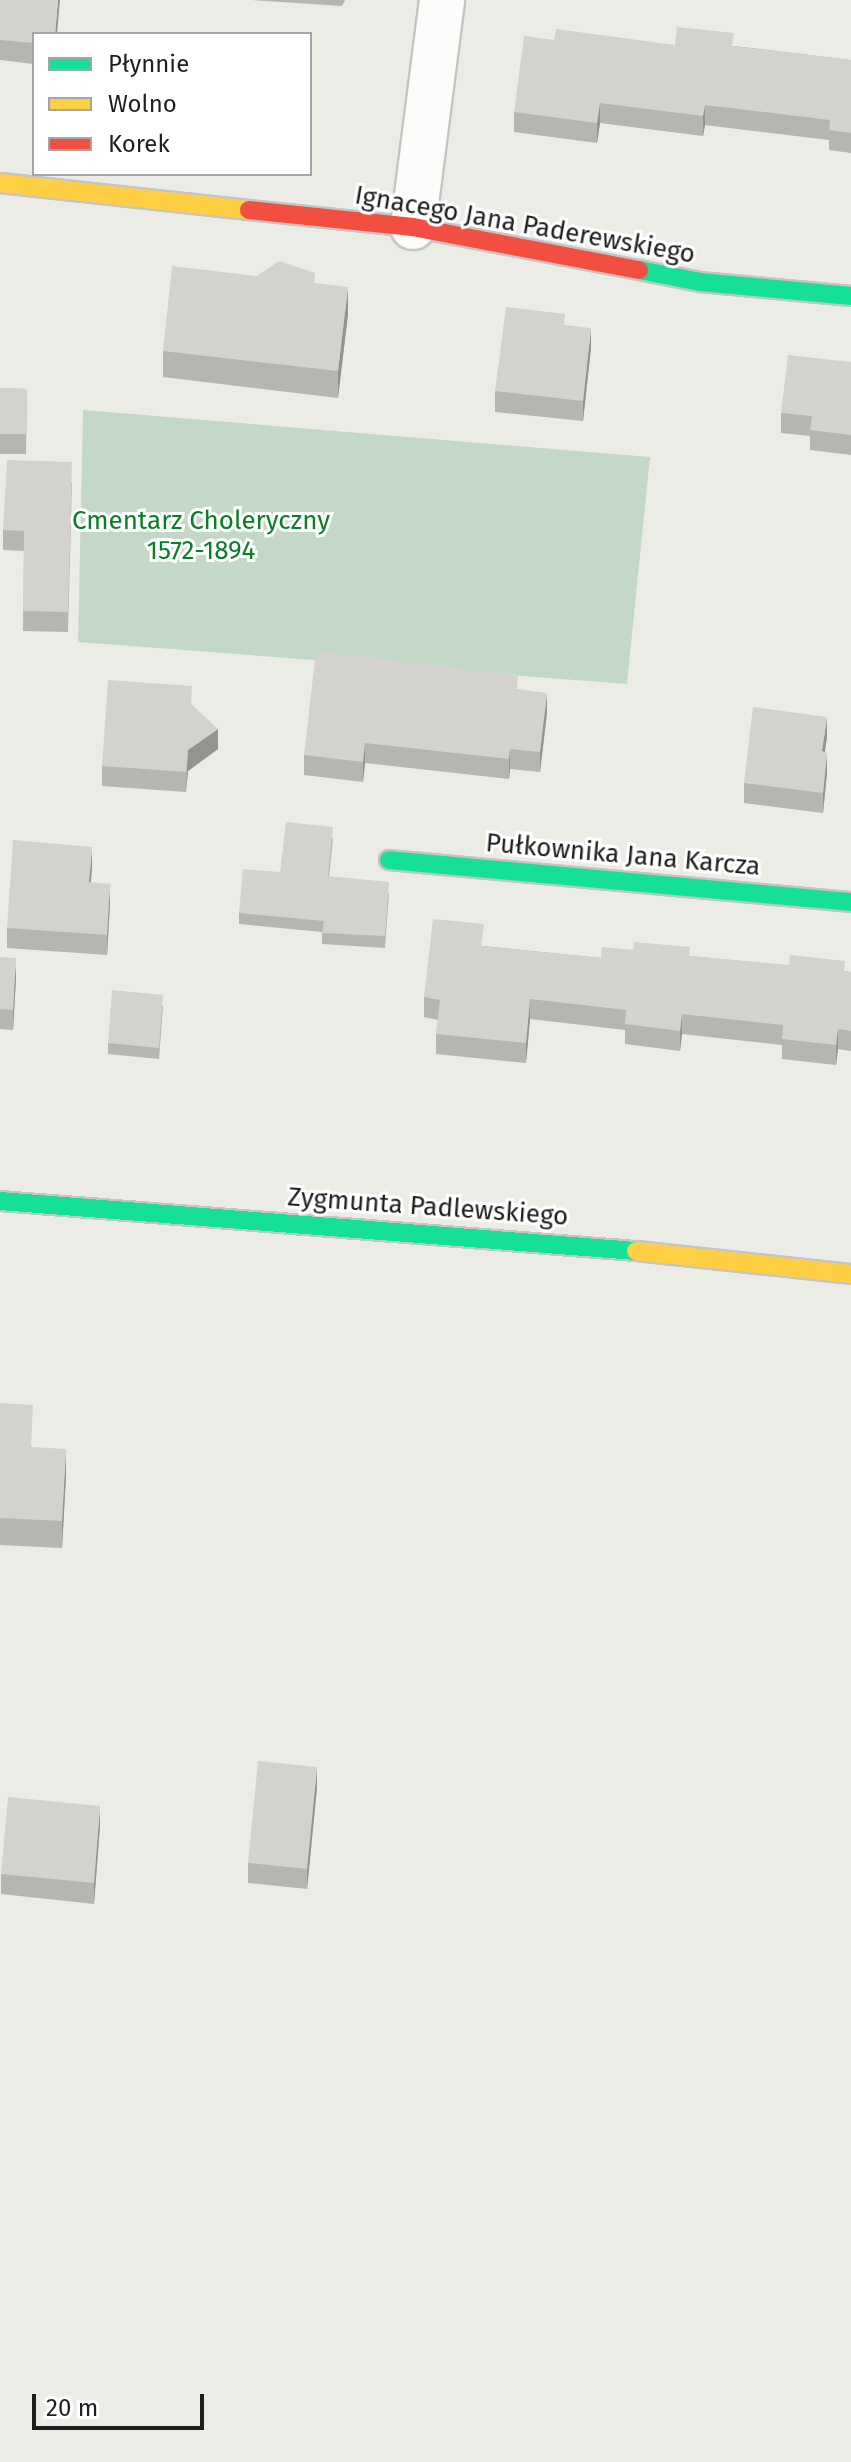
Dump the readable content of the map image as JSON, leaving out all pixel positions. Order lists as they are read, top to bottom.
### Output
{
  "streets": {
    "street": ["Ignacego Jana Paderewskiego", "Pułkownika Jana Karcza", "Zygmunta Padlewskiego"]
  },
  "parks": ["Cmentarz Choleryczny 1572-1894"],
  "legend": ["Płynnie", "Wolno", "Korek"],
  "scale_bar": "20 m"
}
